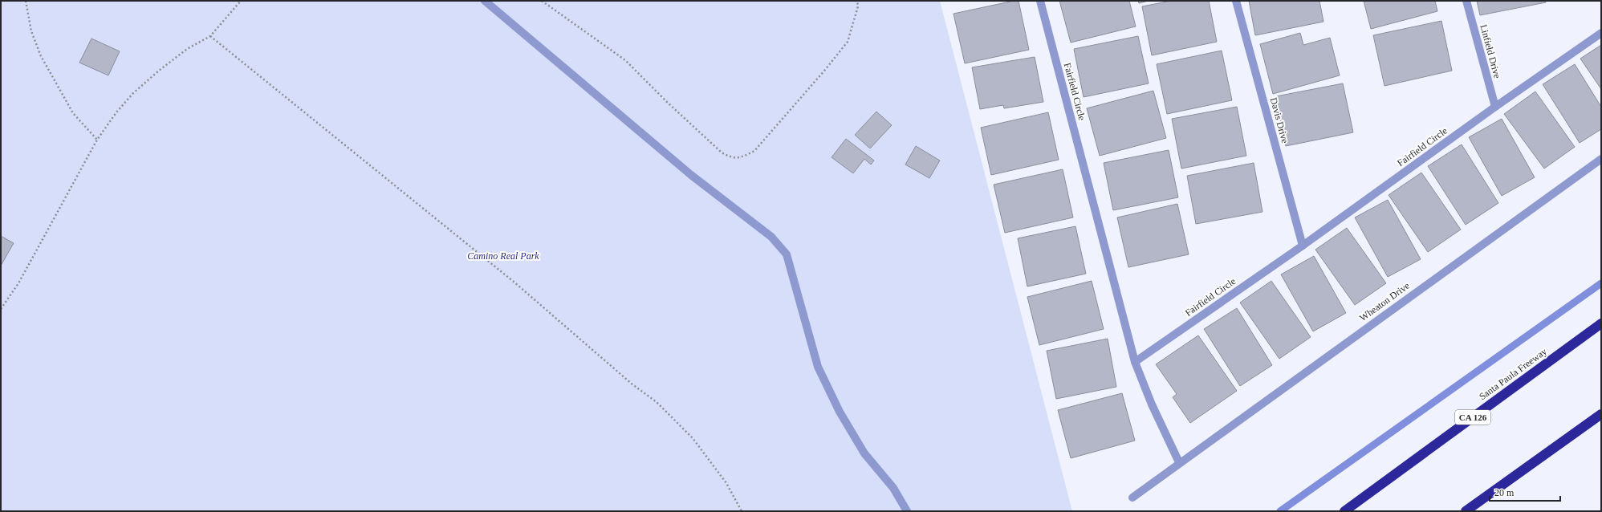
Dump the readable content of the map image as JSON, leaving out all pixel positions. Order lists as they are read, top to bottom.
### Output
{
  "streets": {
    "highway": ["Santa Paula Freeway", "CA 126"],
    "lane": [
      "Linfield Drive",
      "Fairfield Circle",
      "Davis Drive",
      "Wheaton Drive"
    ]
  },
  "crossings": [
    ["Linfield Drive", "Fairfield Circle"],
    ["Fairfield Circle", "Davis Drive"]
  ],
  "parks": ["Camino Real Park"],
  "scale_bar": "20 m"
}
